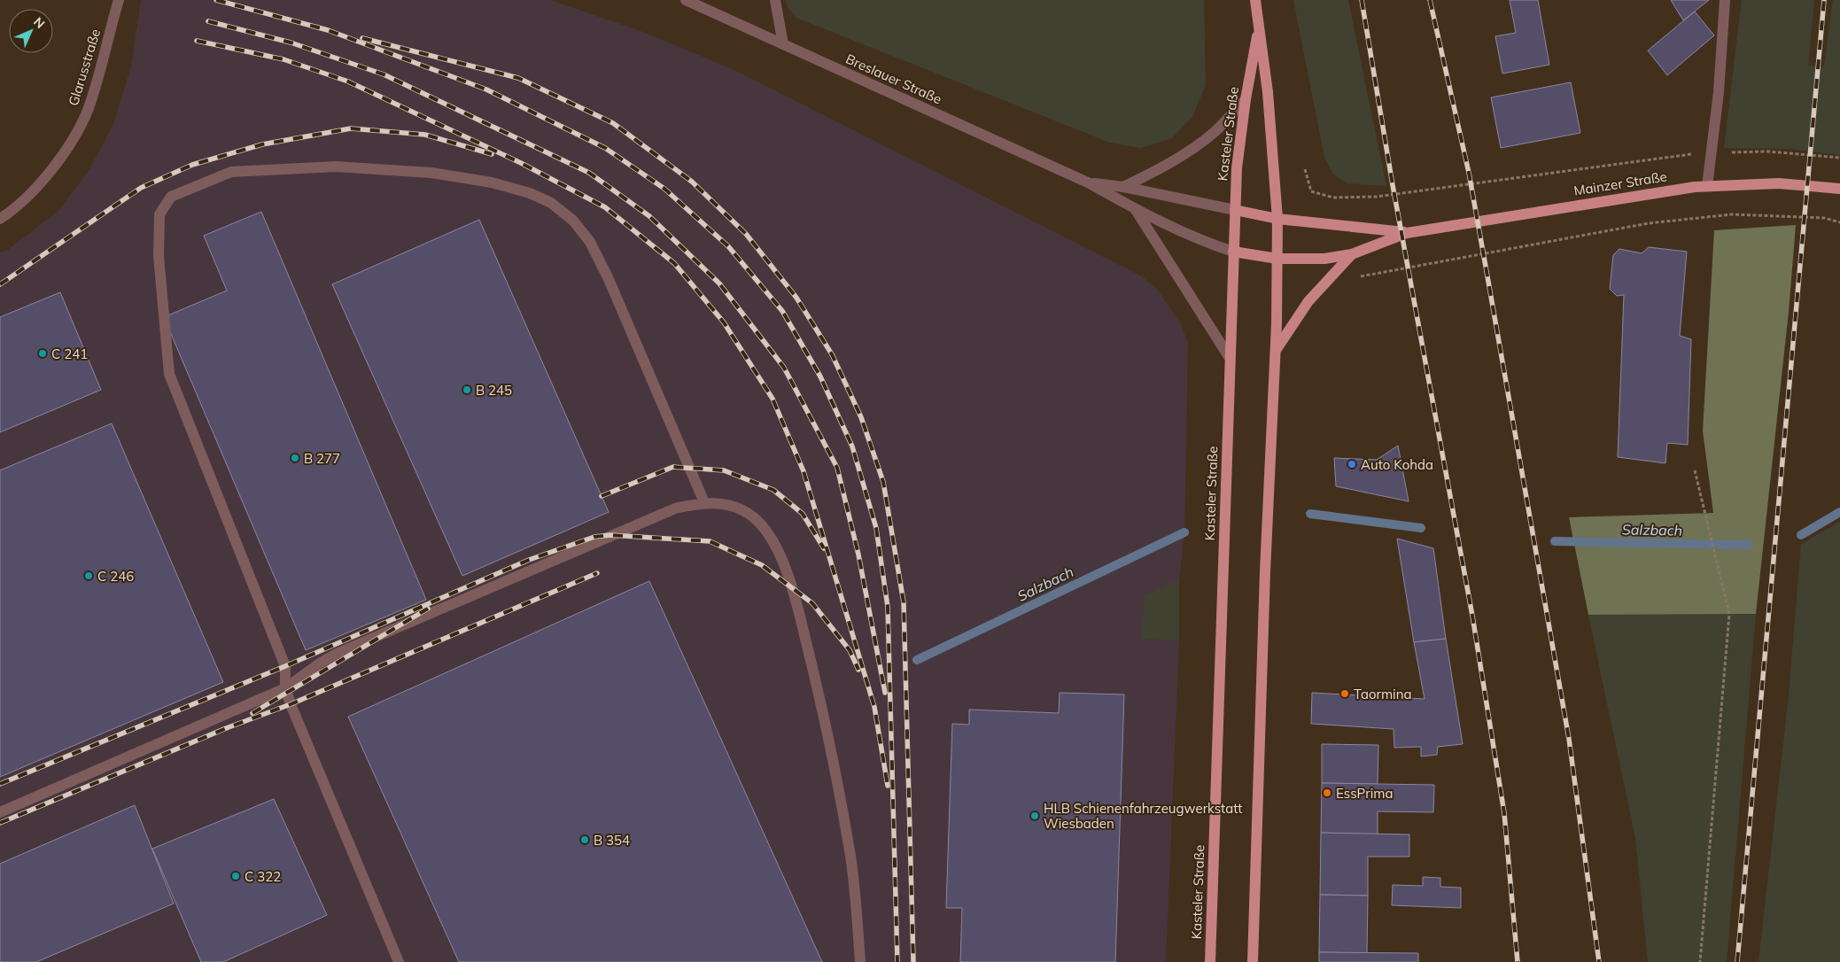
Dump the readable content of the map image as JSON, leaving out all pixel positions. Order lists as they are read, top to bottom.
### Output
{
  "streets": {
    "main road": ["Kasteler Straße", "Mainzer Straße"],
    "street": ["Glarusstraße", "Breslauer Straße"]
  },
  "crossings": [
    ["Breslauer Straße", "Kasteler Straße"],
    ["Breslauer Straße", "Mainzer Straße"],
    ["Kasteler Straße", "Mainzer Straße"]
  ],
  "water": ["Salzbach"],
  "places": [
    "C 241",
    "B 245",
    "B 277",
    "Auto Kohda",
    "C 246",
    "Taormina",
    "EssPrima",
    "HLB Schienenfahrzeugwerkstatt Wiesbaden",
    "B 354",
    "C 322"
  ],
  "north": "top right"
}
